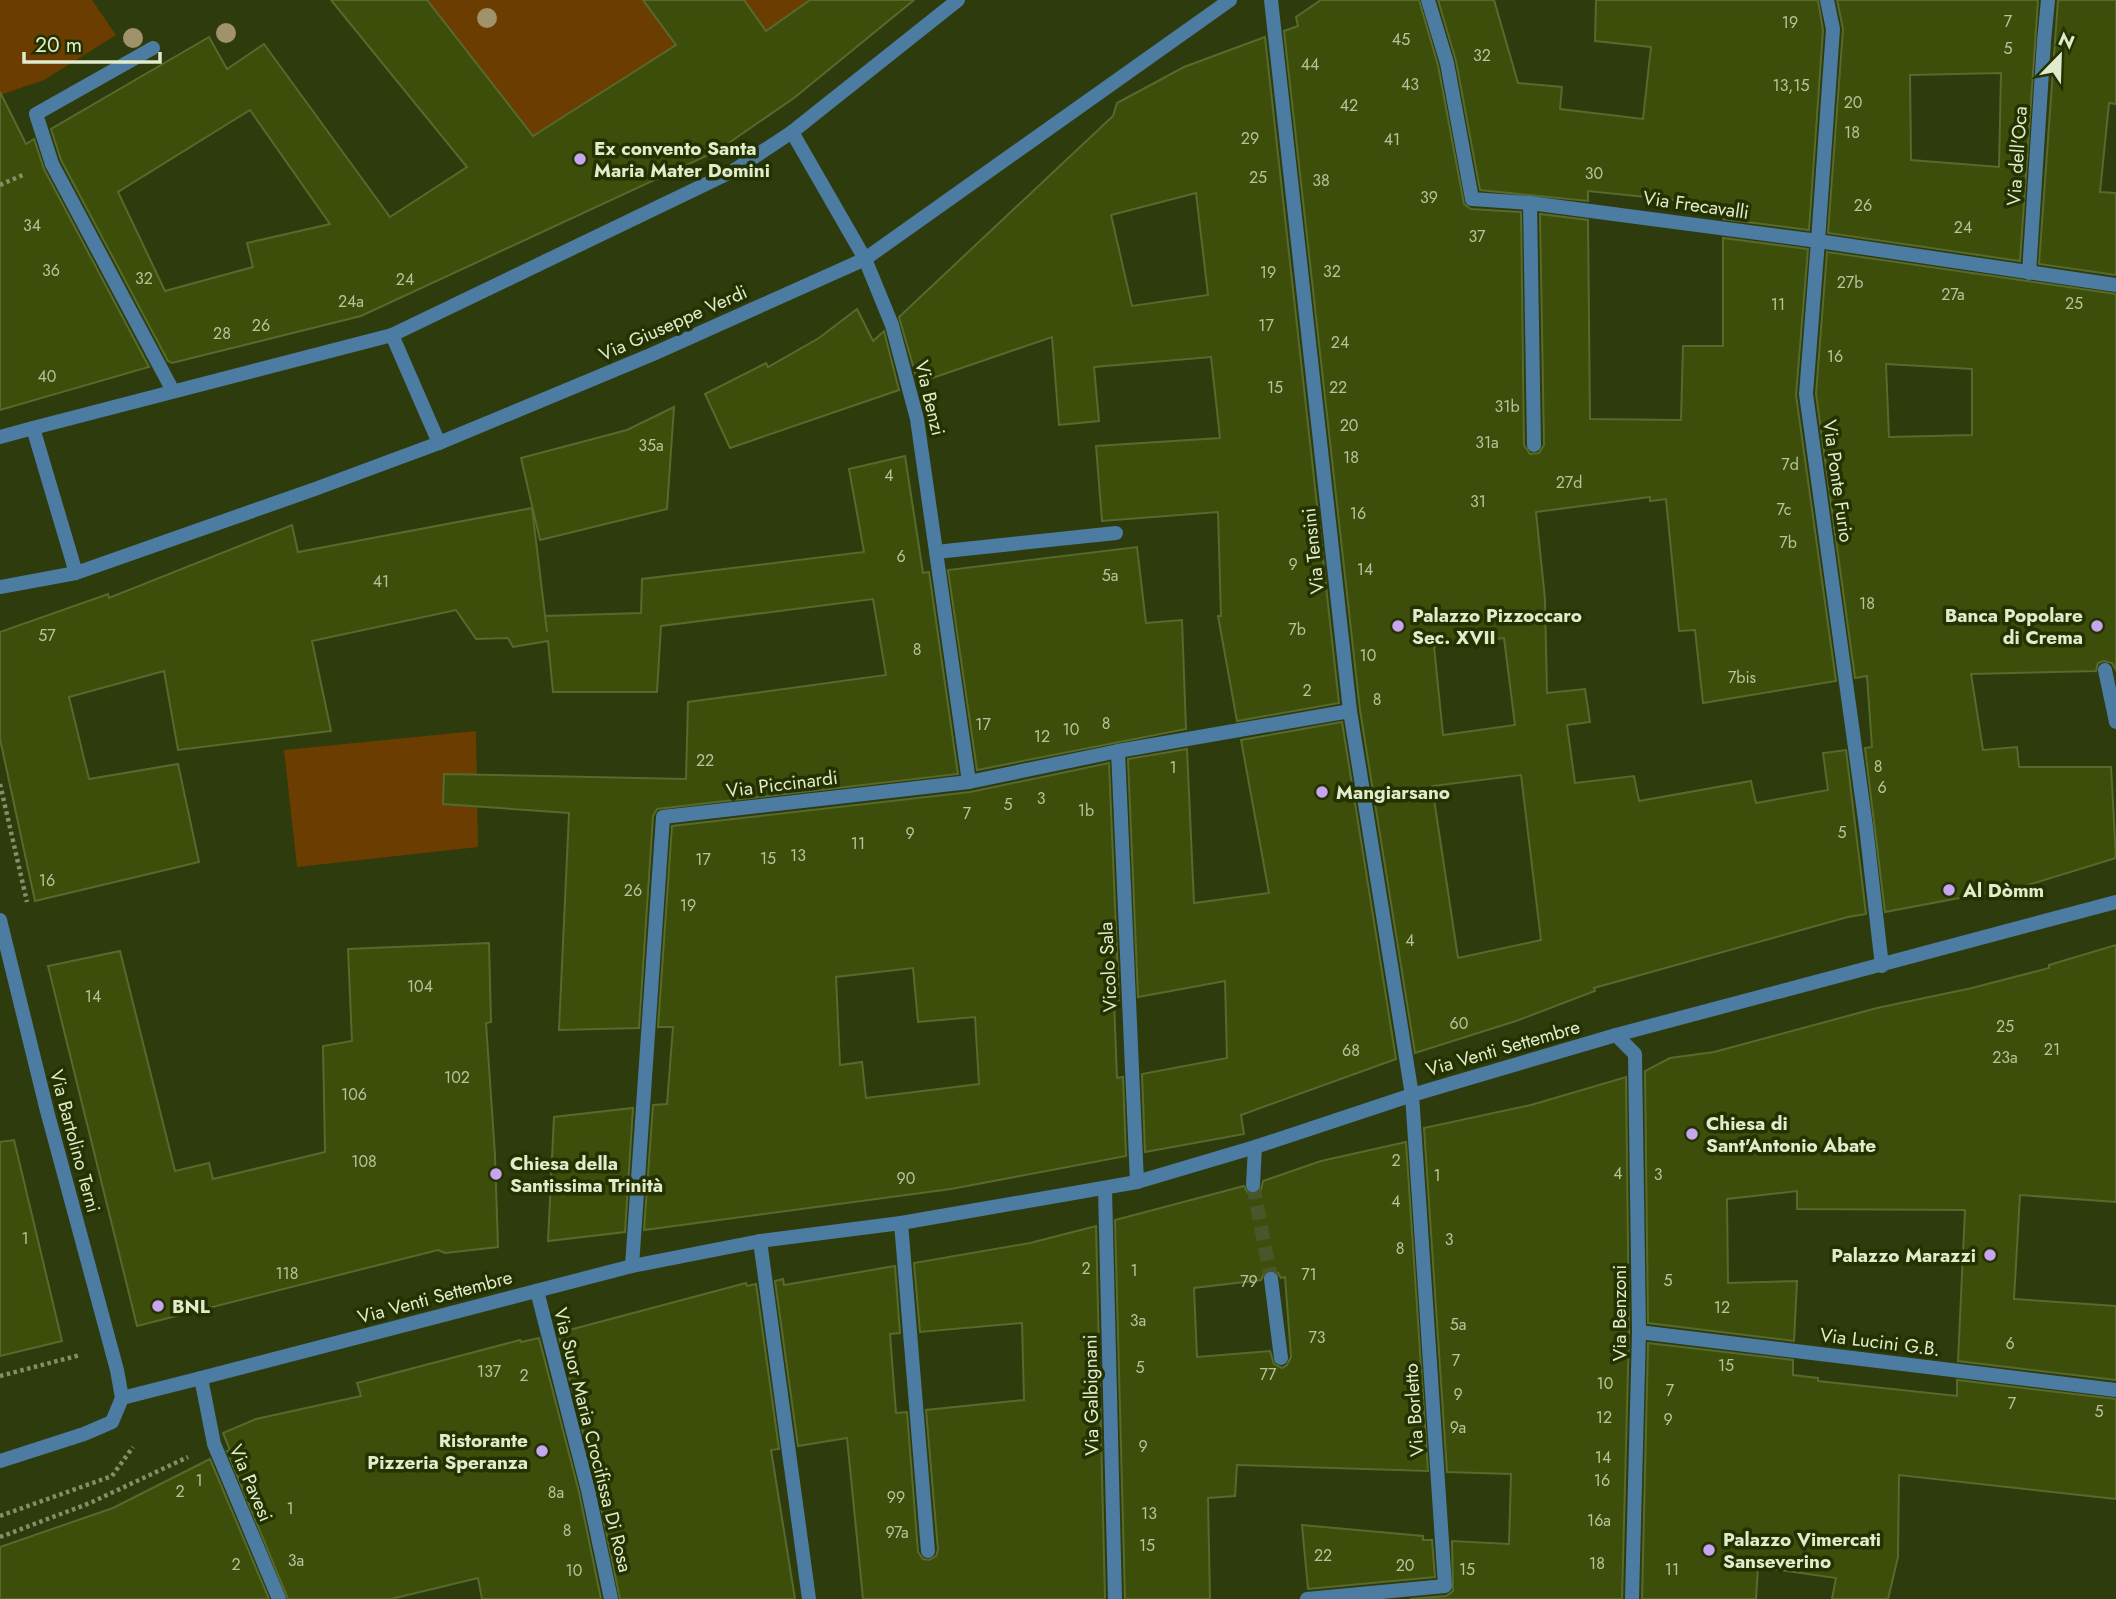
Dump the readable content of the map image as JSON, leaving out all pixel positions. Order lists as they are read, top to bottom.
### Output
{
  "streets": {
    "street": [
      "Via dell'Oca",
      "Via Frecavalli",
      "Via Giuseppe Verdi",
      "Via Benzi",
      "Via Ponte Furio",
      "Via Tensini",
      "Via Piccinardi",
      "Vicolo Sala",
      "Via Venti Settembre",
      "Via Bartolino Terni",
      "Via Benzoni",
      "Via Lucini G.B.",
      "Via Galbignani",
      "Via Borletto",
      "Via Suor Maria Crocifissa Di Rosa",
      "Via Pavesi"
    ]
  },
  "crossings": [
    ["Via dell'Oca", "Via Frecavalli"],
    ["Via Frecavalli", "Via Ponte Furio"],
    ["Via Giuseppe Verdi", "Via Benzi"],
    ["Via Benzi", "Via Piccinardi"],
    ["Via Ponte Furio", "Via Venti Settembre"],
    ["Via Tensini", "Via Piccinardi"],
    ["Via Tensini", "Via Venti Settembre"],
    ["Via Tensini", "Via Borletto"],
    ["Via Piccinardi", "Vicolo Sala"],
    ["Via Piccinardi", "Via Venti Settembre"],
    ["Vicolo Sala", "Via Venti Settembre"],
    ["Via Venti Settembre", "Via Bartolino Terni"],
    ["Via Venti Settembre", "Via Benzoni"],
    ["Via Venti Settembre", "Via Galbignani"],
    ["Via Venti Settembre", "Via Borletto"],
    ["Via Venti Settembre", "Via Suor Maria Crocifissa Di Rosa"],
    ["Via Venti Settembre", "Via Pavesi"],
    ["Via Benzoni", "Via Lucini G.B."]
  ],
  "places": [
    "Ex convento Santa Maria Mater Domini",
    "Palazzo Pizzoccaro Sec. XVII",
    "Banca Popolare di Crema",
    "Mangiarsano",
    "Al Dòmm",
    "Chiesa di Sant'Antonio Abate",
    "Chiesa della Santissima Trinità",
    "Palazzo Marazzi",
    "BNL",
    "Ristorante Pizzeria Speranza",
    "Palazzo Vimercati Sanseverino"
  ],
  "house_numbers": [
    "7",
    "19",
    "45",
    "5",
    "32",
    "44",
    "43",
    "13,15",
    "20",
    "42",
    "18",
    "29",
    "41",
    "30",
    "25",
    "38",
    "39",
    "26",
    "34",
    "24",
    "37",
    "36",
    "32",
    "19",
    "32",
    "24",
    "27b",
    "27a",
    "24a",
    "25",
    "11",
    "26",
    "17",
    "28",
    "24",
    "16",
    "40",
    "15",
    "22",
    "31b",
    "20",
    "31a",
    "35a",
    "18",
    "7d",
    "4",
    "27d",
    "31",
    "7c",
    "16",
    "7b",
    "6",
    "9",
    "14",
    "5a",
    "41",
    "18",
    "7b",
    "57",
    "8",
    "10",
    "7bis",
    "2",
    "8",
    "8",
    "17",
    "10",
    "12",
    "22",
    "8",
    "1",
    "6",
    "3",
    "5",
    "1b",
    "7",
    "5",
    "9",
    "11",
    "13",
    "15",
    "17",
    "16",
    "26",
    "19",
    "4",
    "104",
    "14",
    "60",
    "25",
    "21",
    "68",
    "23a",
    "102",
    "106",
    "2",
    "108",
    "4",
    "3",
    "1",
    "90",
    "4",
    "1",
    "3",
    "8",
    "2",
    "1",
    "118",
    "71",
    "5",
    "79",
    "12",
    "3a",
    "5a",
    "73",
    "6",
    "7",
    "15",
    "5",
    "137",
    "77",
    "2",
    "10",
    "7",
    "9",
    "7",
    "5",
    "12",
    "9",
    "9a",
    "9",
    "14",
    "1",
    "16",
    "2",
    "8a",
    "99",
    "1",
    "13",
    "16a",
    "8",
    "97a",
    "15",
    "22",
    "3a",
    "18",
    "2",
    "20",
    "15",
    "11",
    "10"
  ],
  "scale_bar": "20 m",
  "north": "top right"
}
